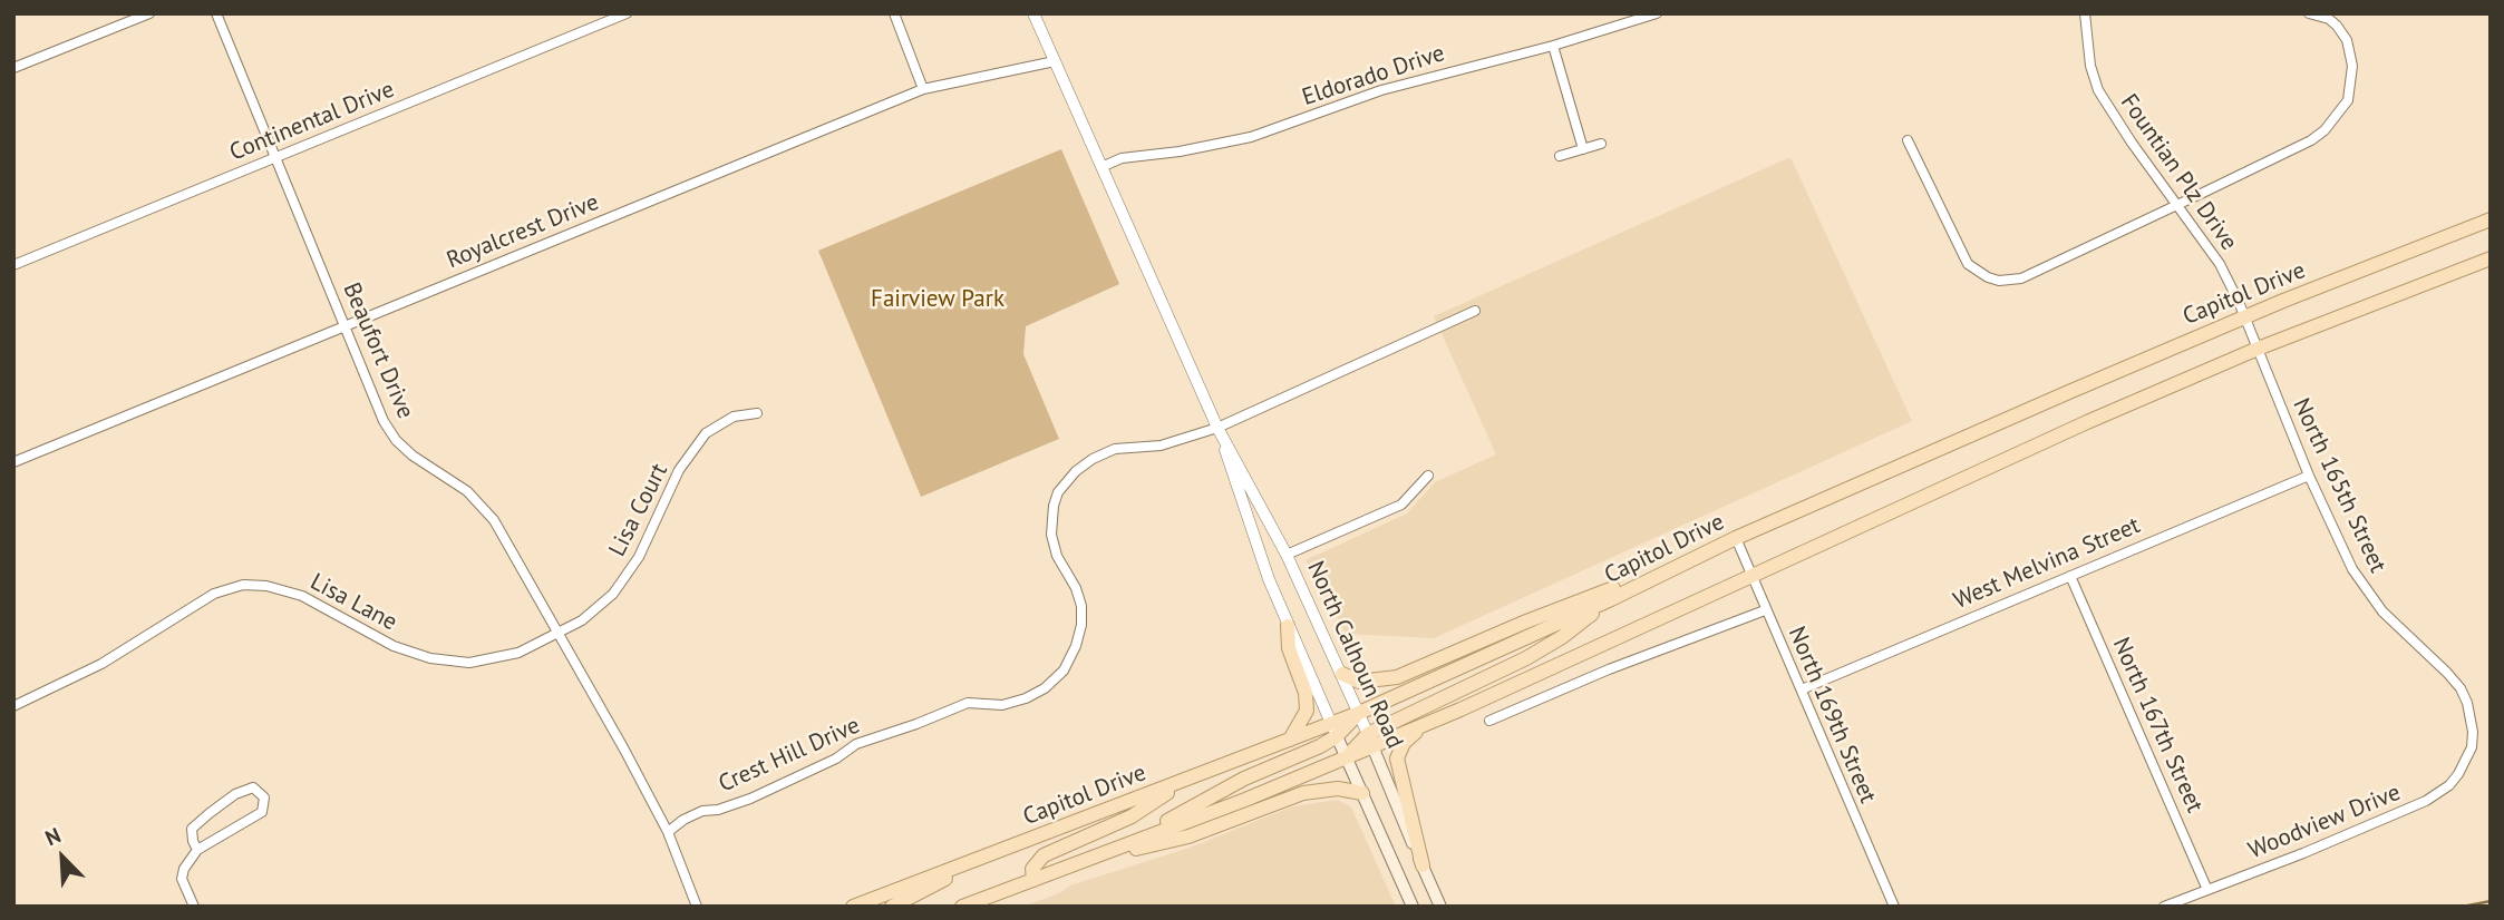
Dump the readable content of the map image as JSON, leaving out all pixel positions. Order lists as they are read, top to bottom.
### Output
{
  "streets": {
    "main road": ["Capitol Drive", "North Calhoun Road"],
    "street": [
      "Eldorado Drive",
      "Continental Drive",
      "Fountian Plz Drive",
      "Royalcrest Drive",
      "Beaufort Drive",
      "North 165th Street",
      "Lisa Court",
      "West Melvina Street",
      "Lisa Lane",
      "North 169th Street",
      "North 167th Street",
      "Crest Hill Drive",
      "Woodview Drive"
    ]
  },
  "crossings": [
    ["Eldorado Drive", "North Calhoun Road"],
    ["Continental Drive", "Beaufort Drive"],
    ["Fountian Plz Drive", "Capitol Drive"],
    ["Fountian Plz Drive", "North 165th Street"],
    ["Royalcrest Drive", "Beaufort Drive"],
    ["Royalcrest Drive", "North Calhoun Road"],
    ["Capitol Drive", "North Calhoun Road"],
    ["Capitol Drive", "North 169th Street"],
    ["Beaufort Drive", "Lisa Court"],
    ["Beaufort Drive", "Lisa Lane"],
    ["Beaufort Drive", "Crest Hill Drive"],
    ["North 165th Street", "West Melvina Street"],
    ["North 165th Street", "Woodview Drive"],
    ["Lisa Court", "Lisa Lane"],
    ["West Melvina Street", "North 169th Street"],
    ["West Melvina Street", "North 167th Street"],
    ["North Calhoun Road", "Crest Hill Drive"],
    ["North 167th Street", "Woodview Drive"]
  ],
  "parks": ["Fairview Park"],
  "north": "top left"
}
